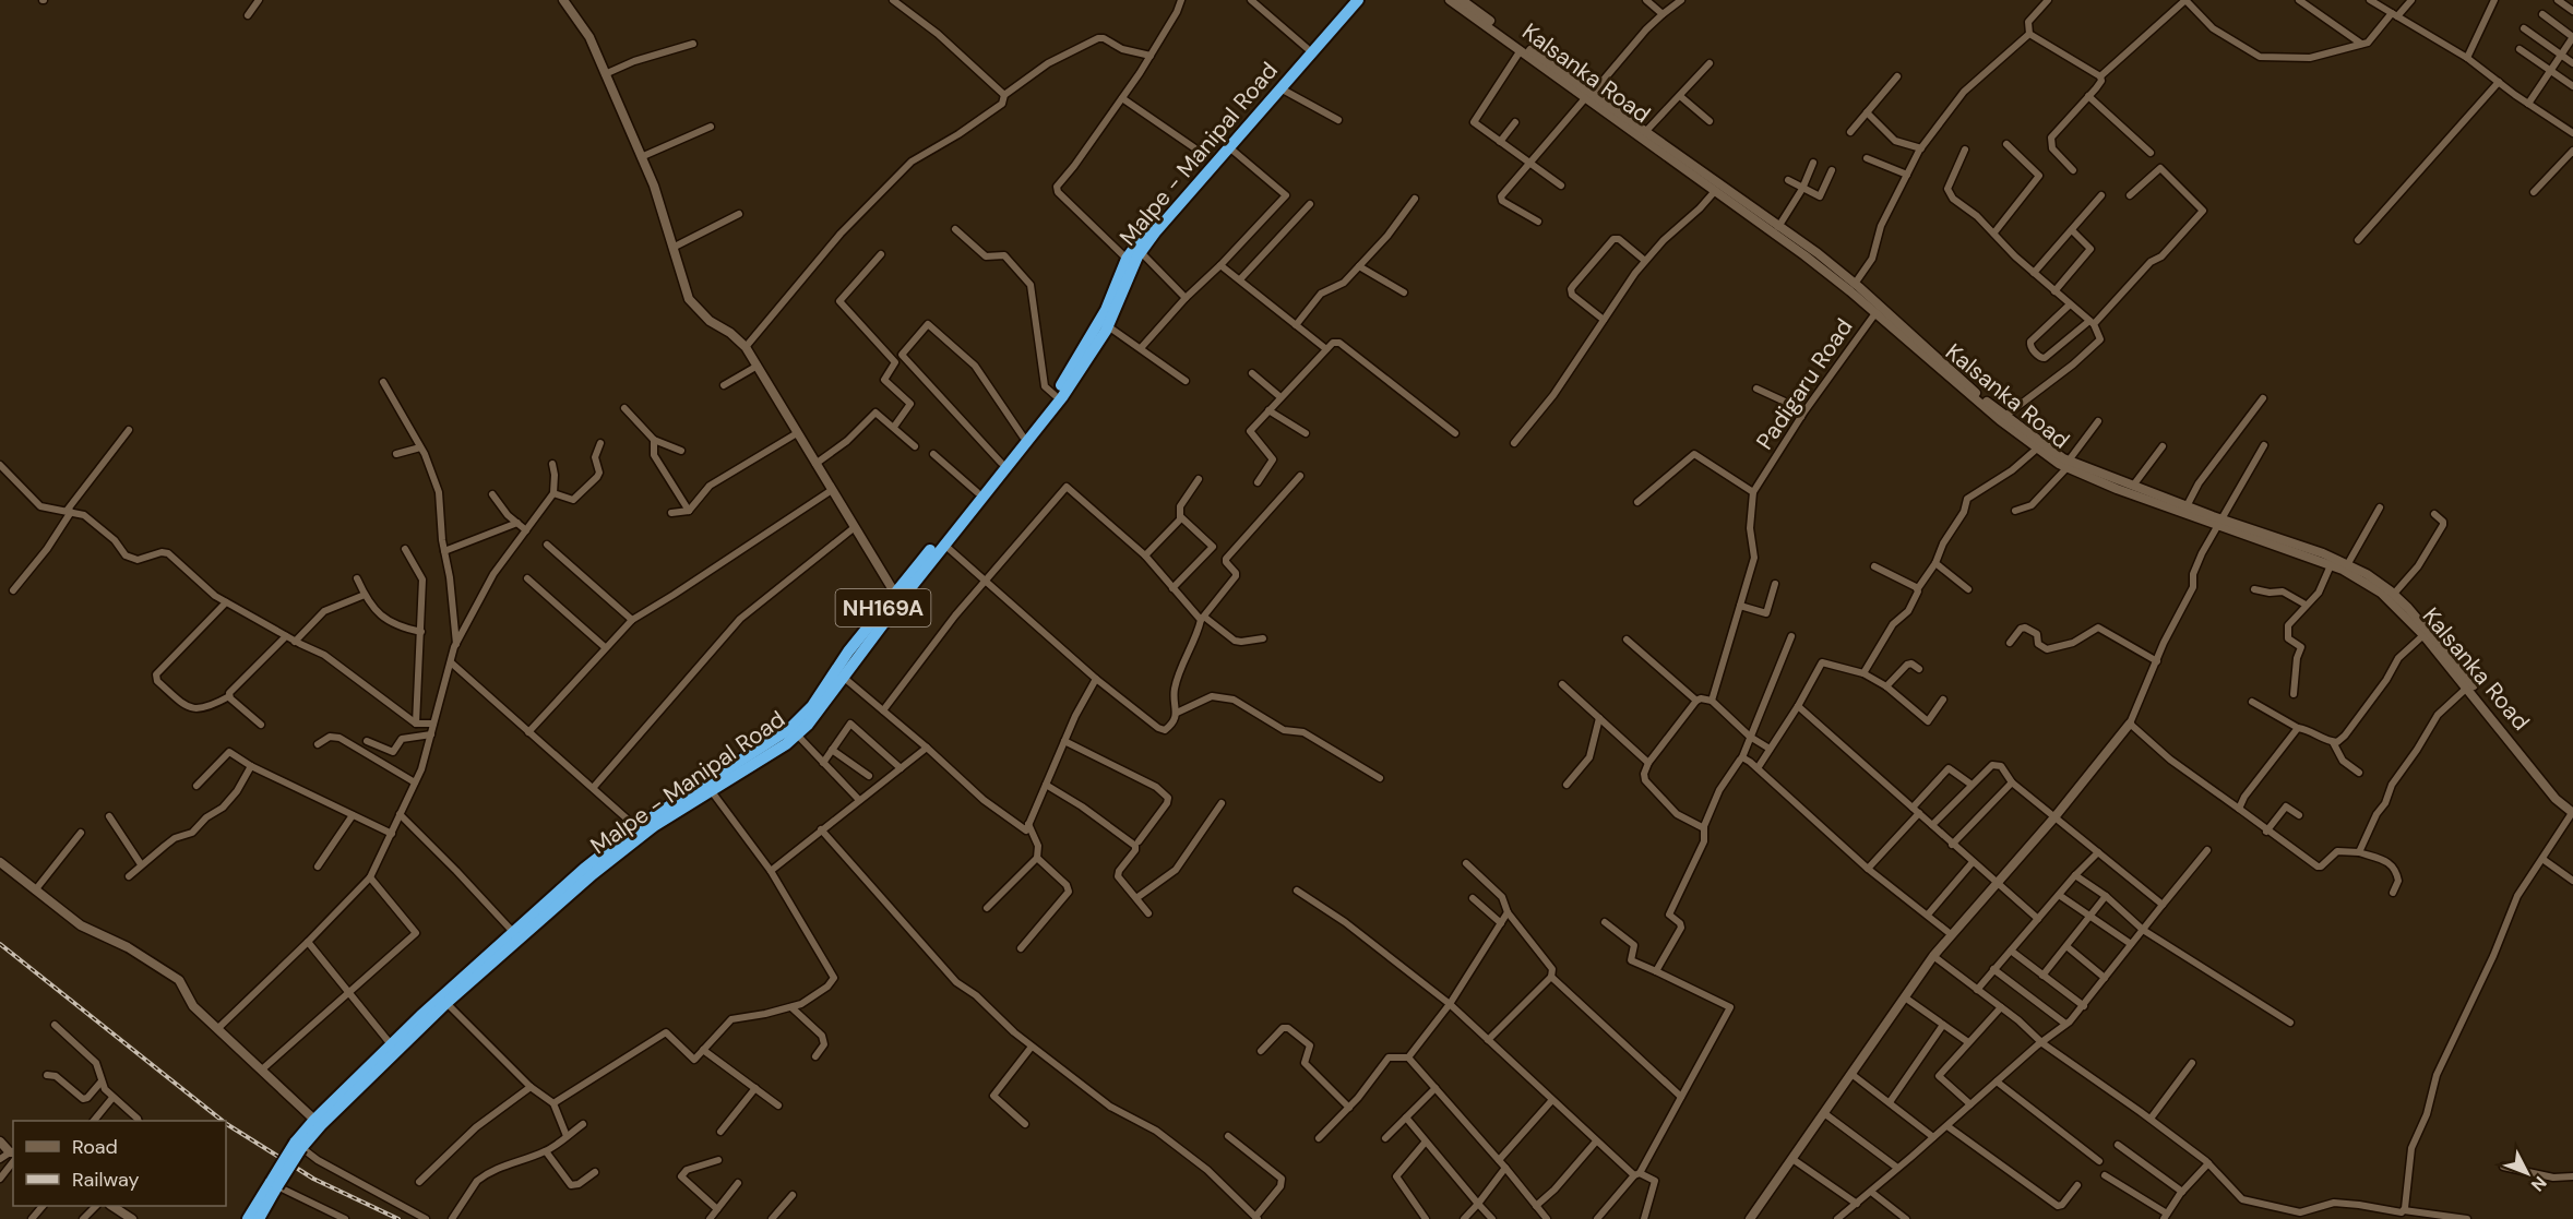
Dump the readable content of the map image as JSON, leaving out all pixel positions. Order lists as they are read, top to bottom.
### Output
{
  "streets": {
    "highway": ["Malpe - Manipal Road", "NH169A"],
    "main road": ["Kalsanka Road"],
    "street": ["Padigaru Road"]
  },
  "crossings": [
    ["Kalsanka Road", "Padigaru Road"],
    ["Malpe - Manipal Road", "NH169A"]
  ],
  "legend": ["Road", "Railway"],
  "north": "bottom right"
}
